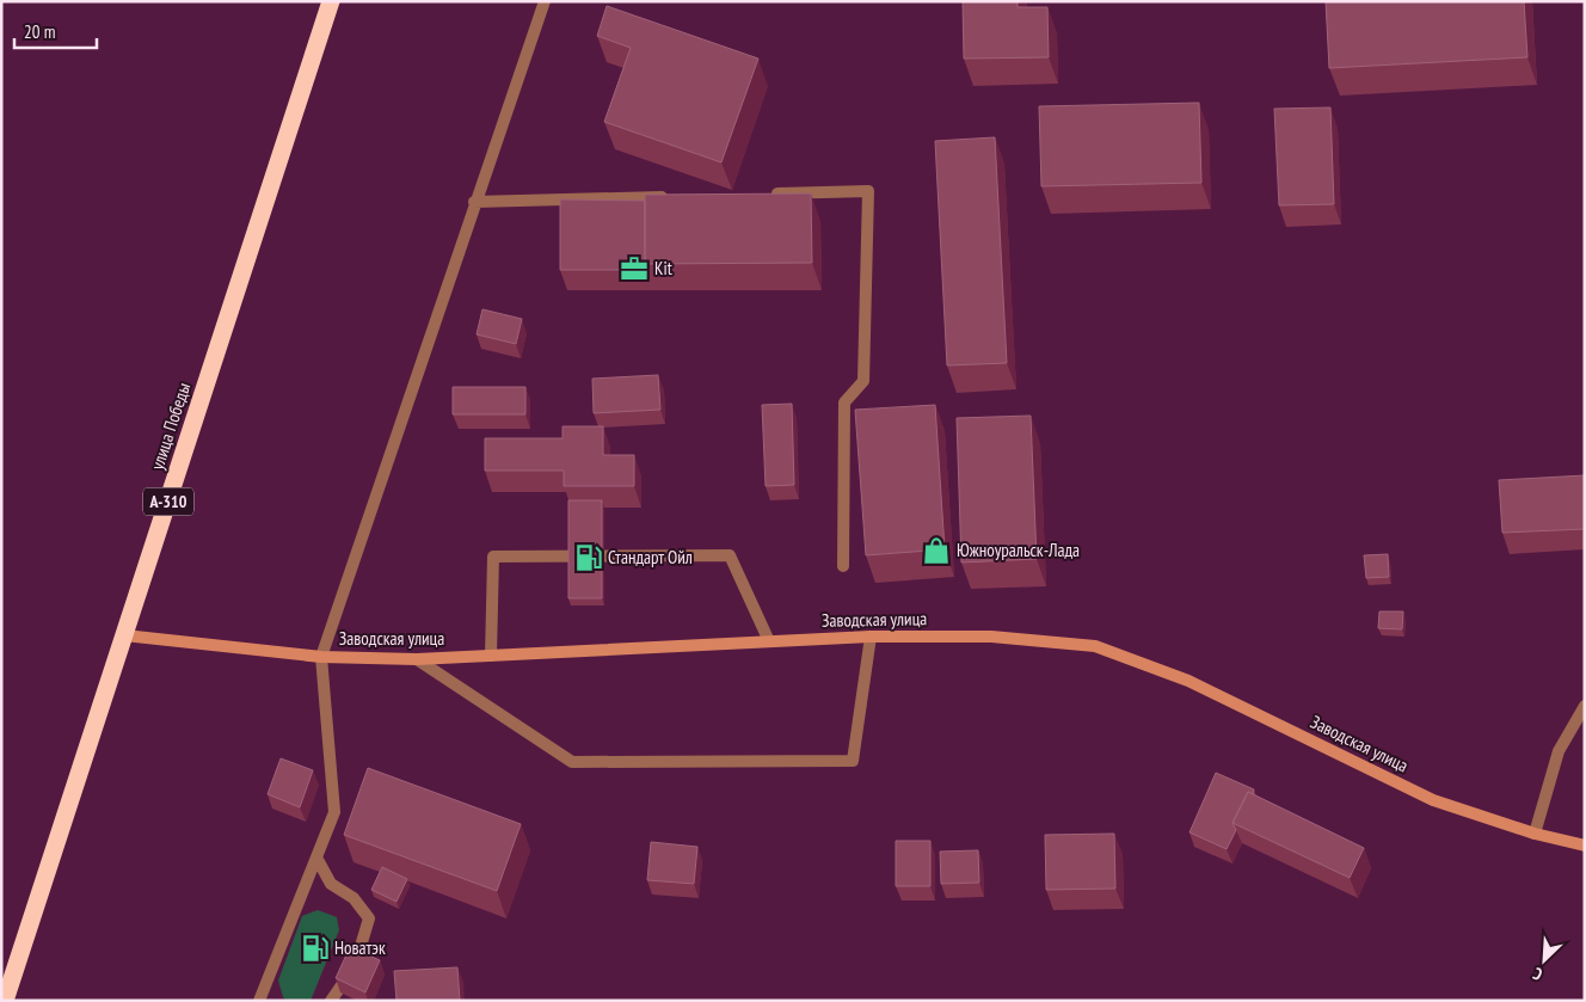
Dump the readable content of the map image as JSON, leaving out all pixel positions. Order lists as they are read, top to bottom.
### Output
{
  "streets": {
    "highway": ["улица Победы", "А-310"],
    "street": ["Заводская улица"]
  },
  "crossings": [
    ["улица Победы", "Заводская улица"]
  ],
  "places": {
    "office": ["Kit"],
    "shop": ["Южноуральск-Лада"],
    "fuel station": ["Стандарт Ойл", "Новатэк"]
  },
  "scale_bar": "20 m",
  "north": "bottom left"
}
